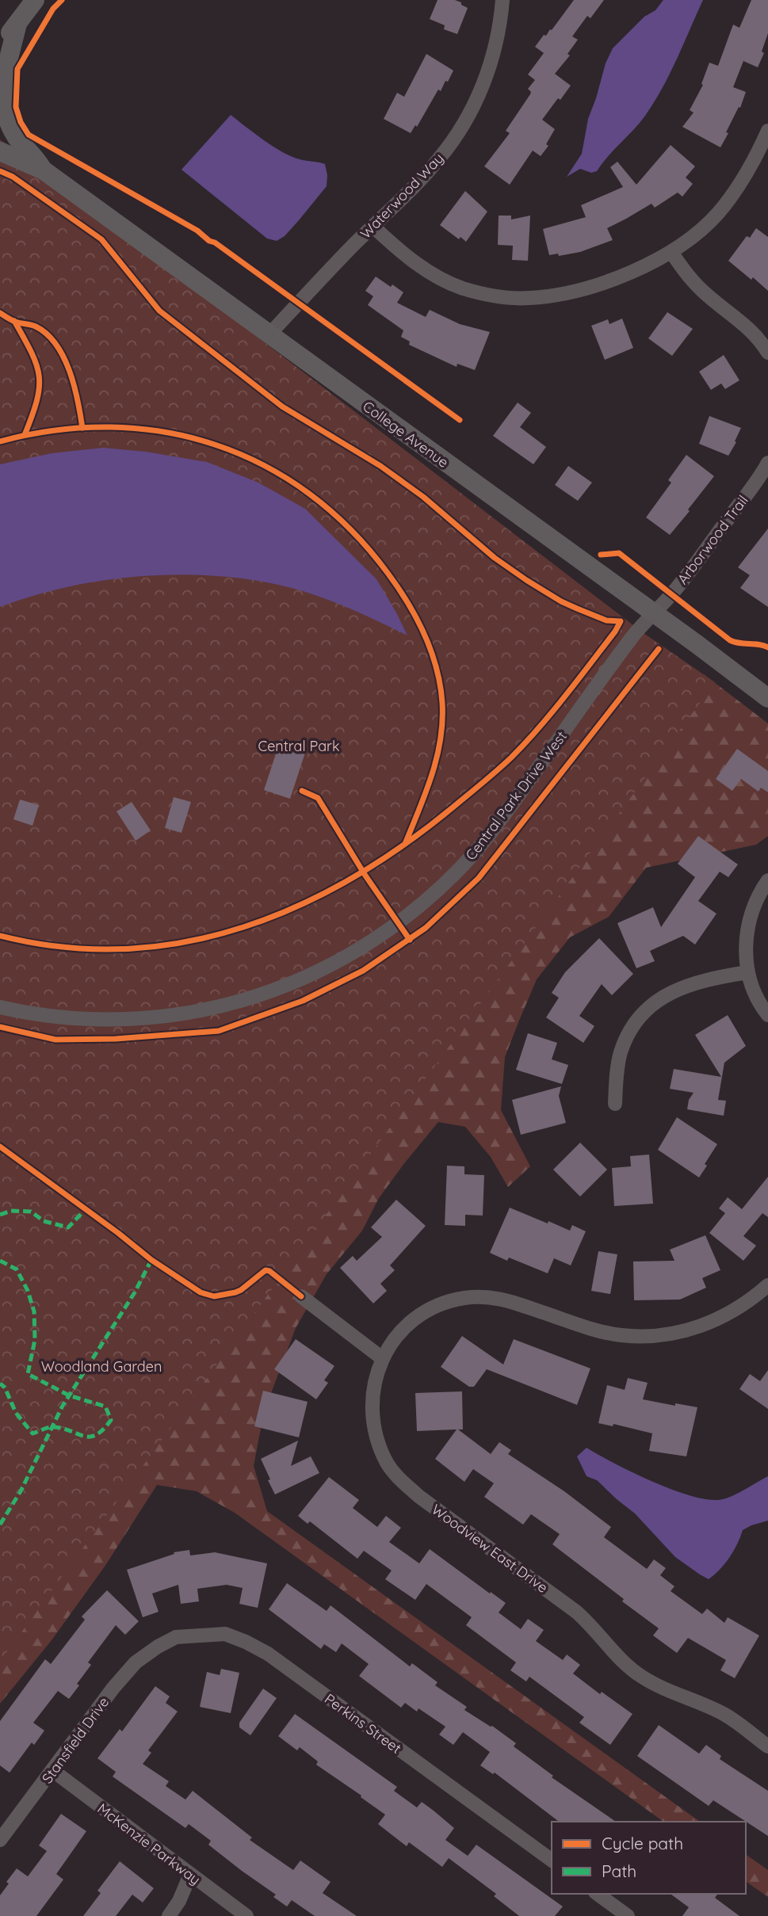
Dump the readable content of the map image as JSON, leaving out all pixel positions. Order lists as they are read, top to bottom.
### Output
{
  "streets": {
    "main road": ["College Avenue"],
    "street": [
      "Waterwood Way",
      "Arborwood Trail",
      "Central Park Drive West",
      "Woodview East Drive",
      "Perkins Street",
      "Stansfield Drive",
      "McKenzie Parkway"
    ]
  },
  "crossings": [
    ["Waterwood Way", "College Avenue"],
    ["College Avenue", "Arborwood Trail"],
    ["College Avenue", "Central Park Drive West"],
    ["Arborwood Trail", "Central Park Drive West"],
    ["Perkins Street", "Stansfield Drive"],
    ["Stansfield Drive", "McKenzie Parkway"]
  ],
  "parks": ["Central Park", "Woodland Garden"],
  "legend": ["Cycle path", "Path"]
}
